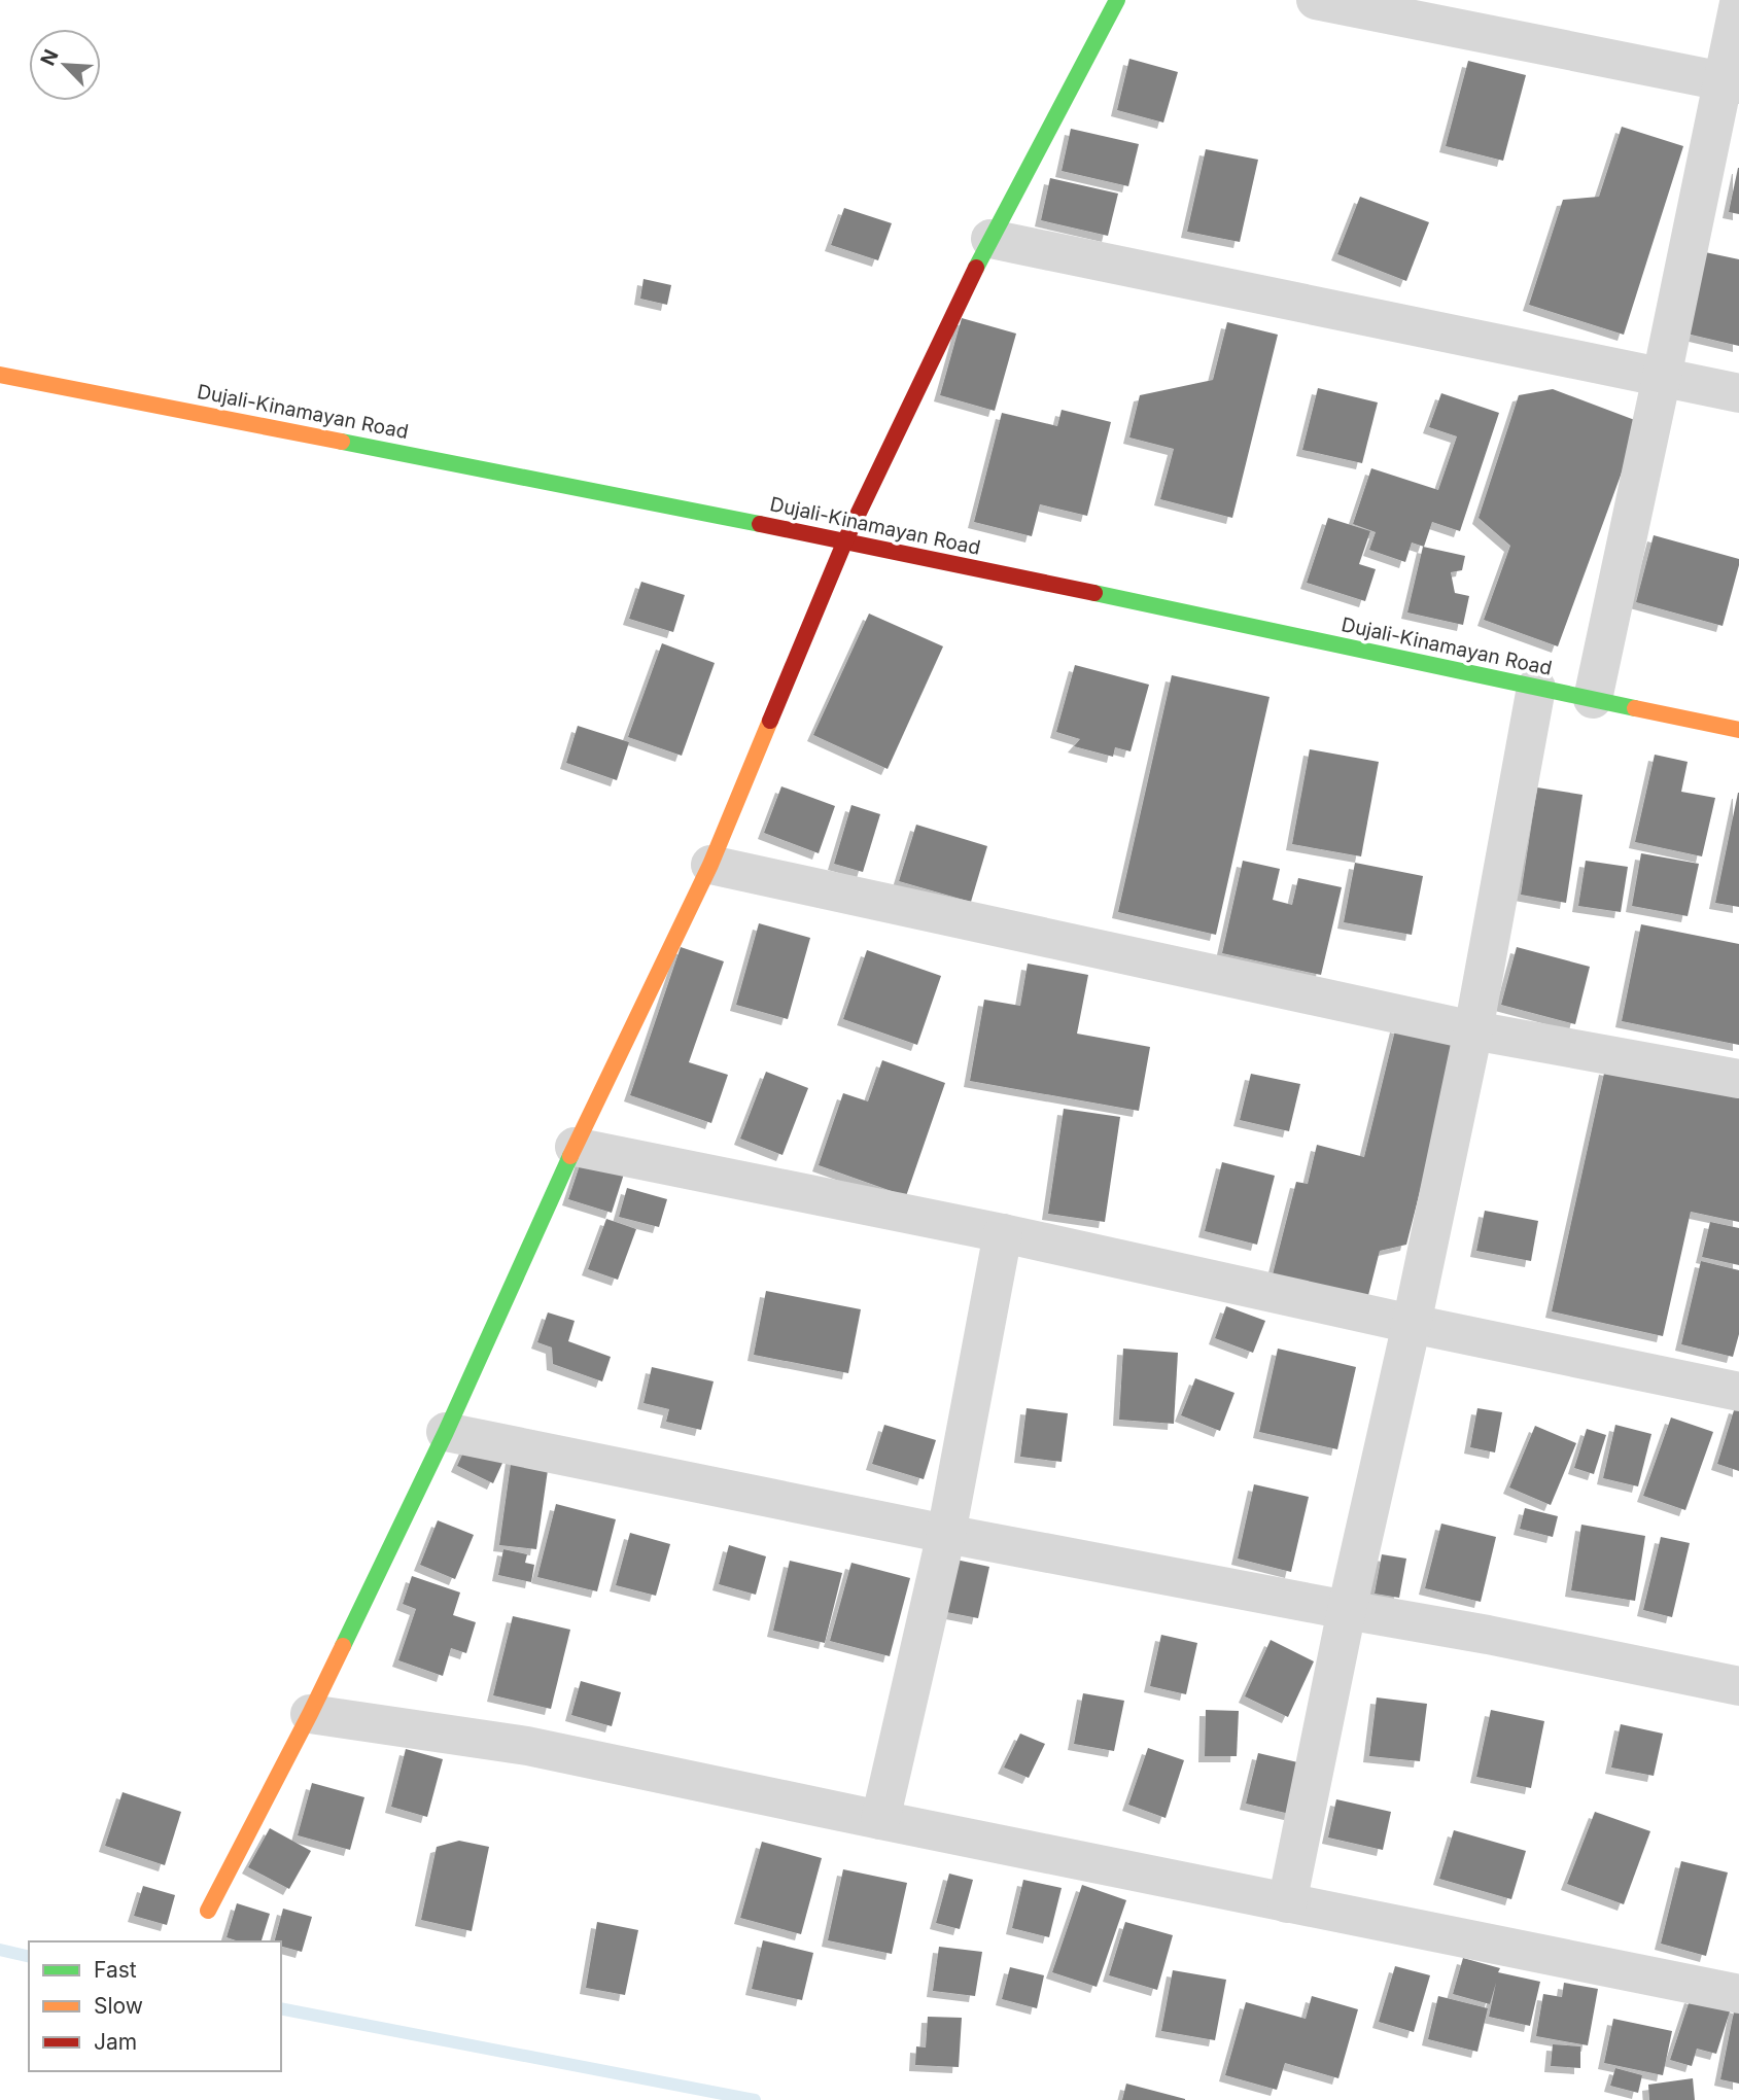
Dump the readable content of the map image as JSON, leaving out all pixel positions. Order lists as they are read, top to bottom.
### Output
{
  "streets": {
    "street": ["Dujali-Kinamayan Road"]
  },
  "legend": ["Fast", "Slow", "Jam"],
  "north": "top left"
}
